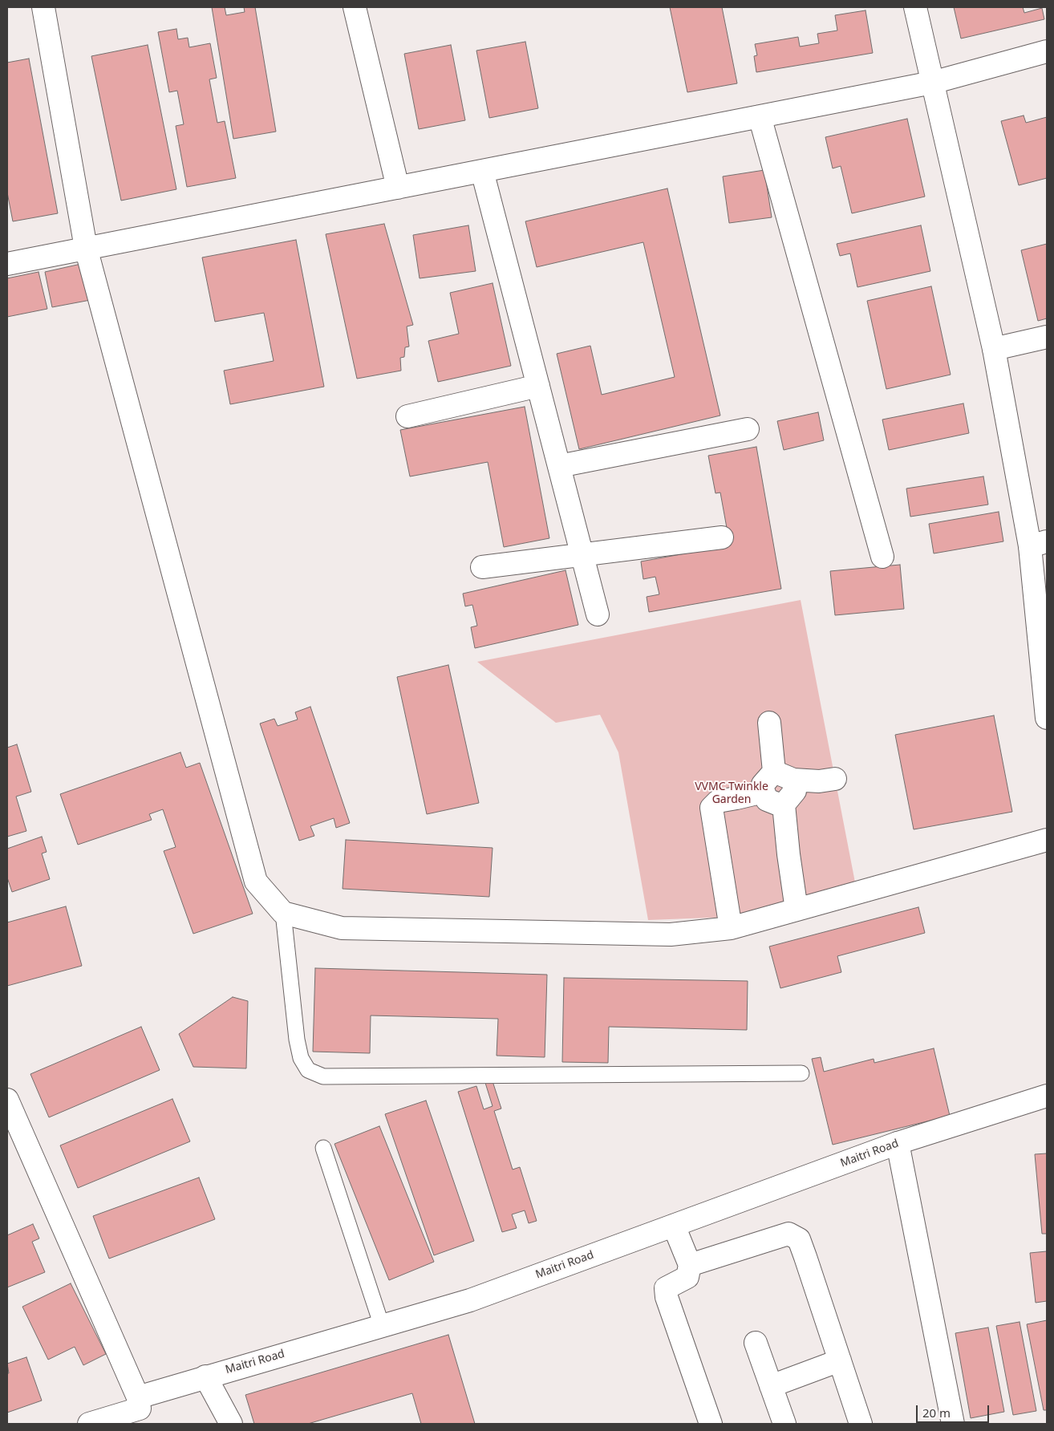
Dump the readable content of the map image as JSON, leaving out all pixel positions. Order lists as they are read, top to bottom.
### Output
{
  "streets": {
    "street": ["Maitri Road"]
  },
  "parks": ["VVMC Twinkle Garden"],
  "scale_bar": "20 m"
}
